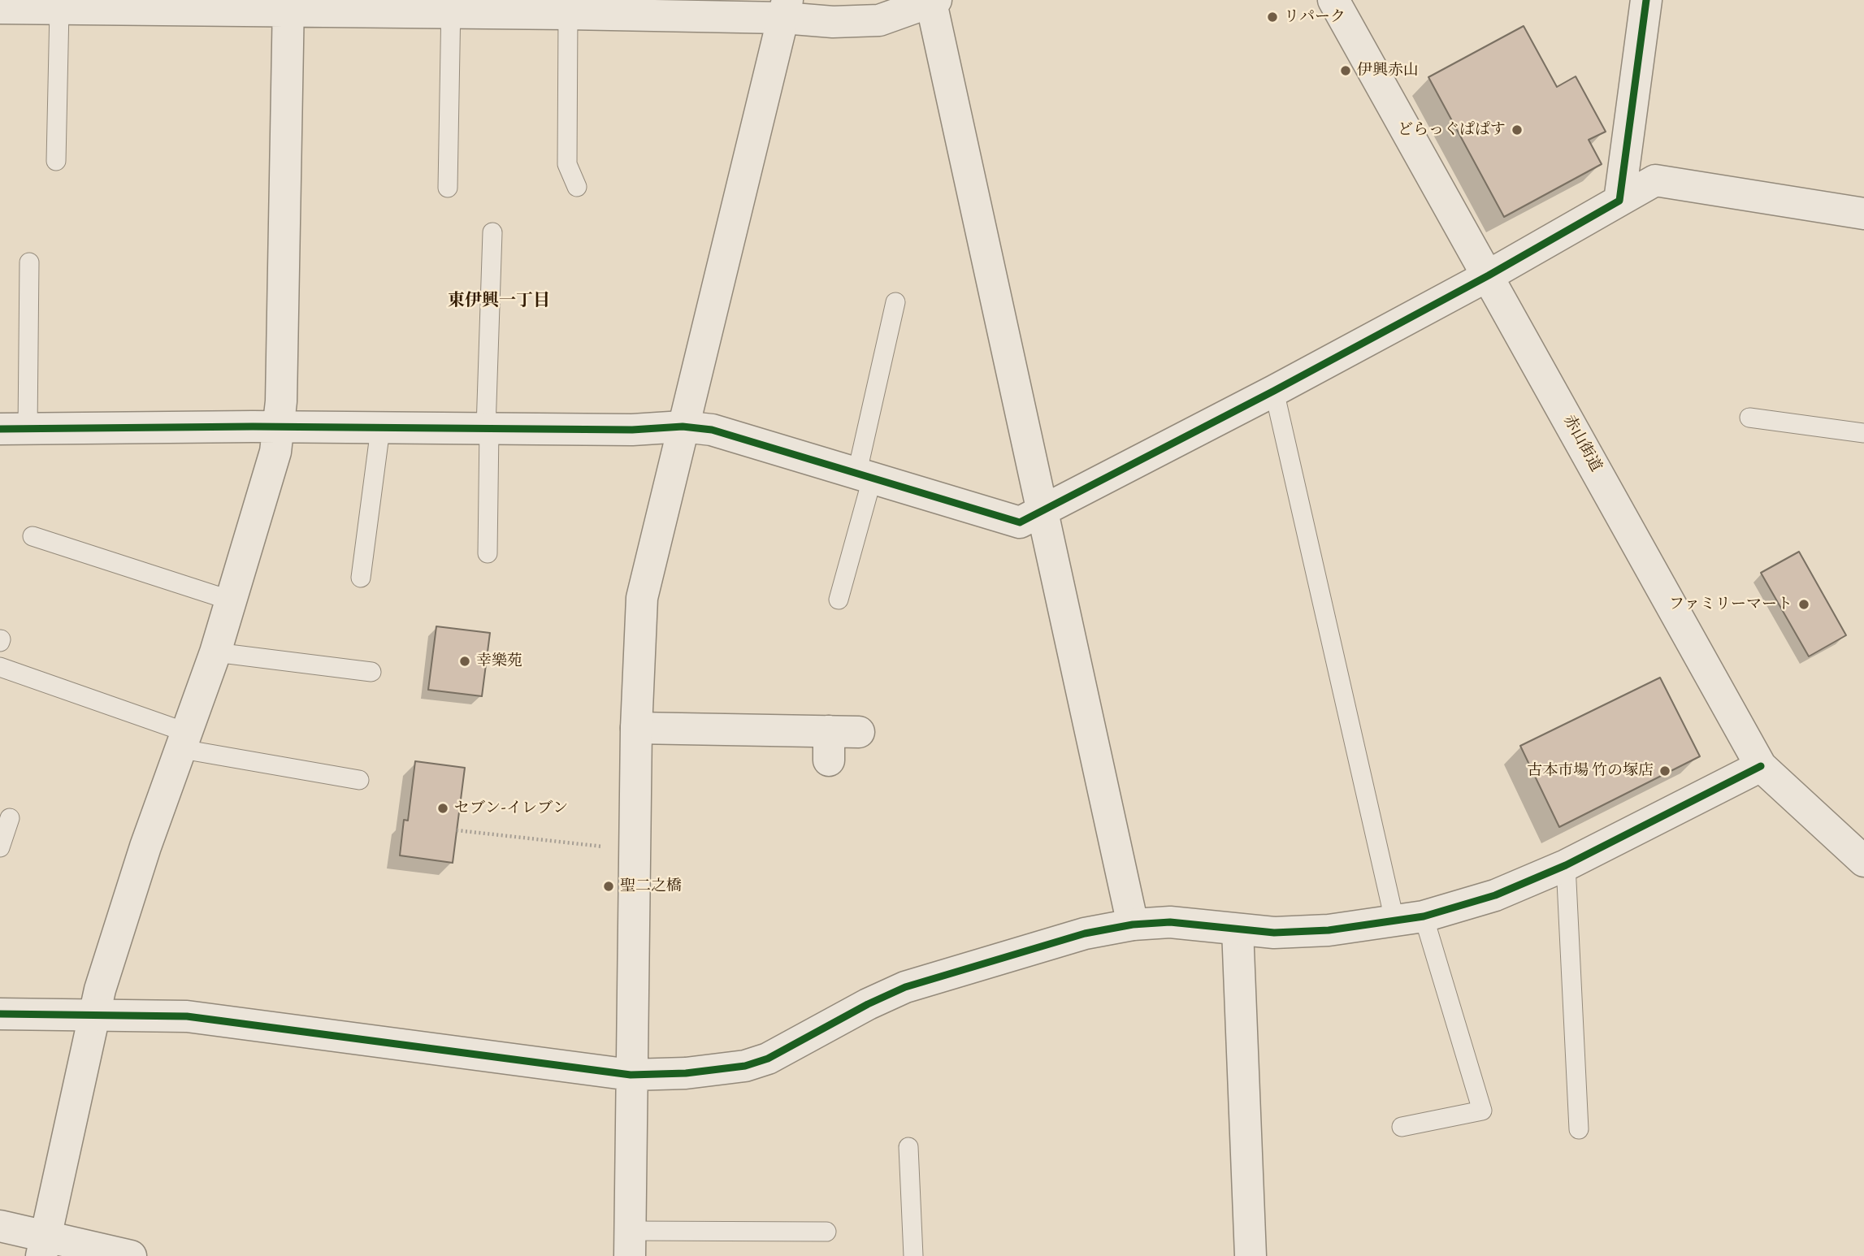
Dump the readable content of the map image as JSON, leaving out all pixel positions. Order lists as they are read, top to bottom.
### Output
{
  "streets": {
    "street": ["赤山街道"]
  },
  "districts": ["東伊興一丁目"],
  "places": [
    "リパーク",
    "伊興赤山",
    "どらっぐぱぱす",
    "ファミリーマート",
    "幸樂苑",
    "古本市場 竹の塚店",
    "セブン-イレブン",
    "聖二之橋"
  ]
}
